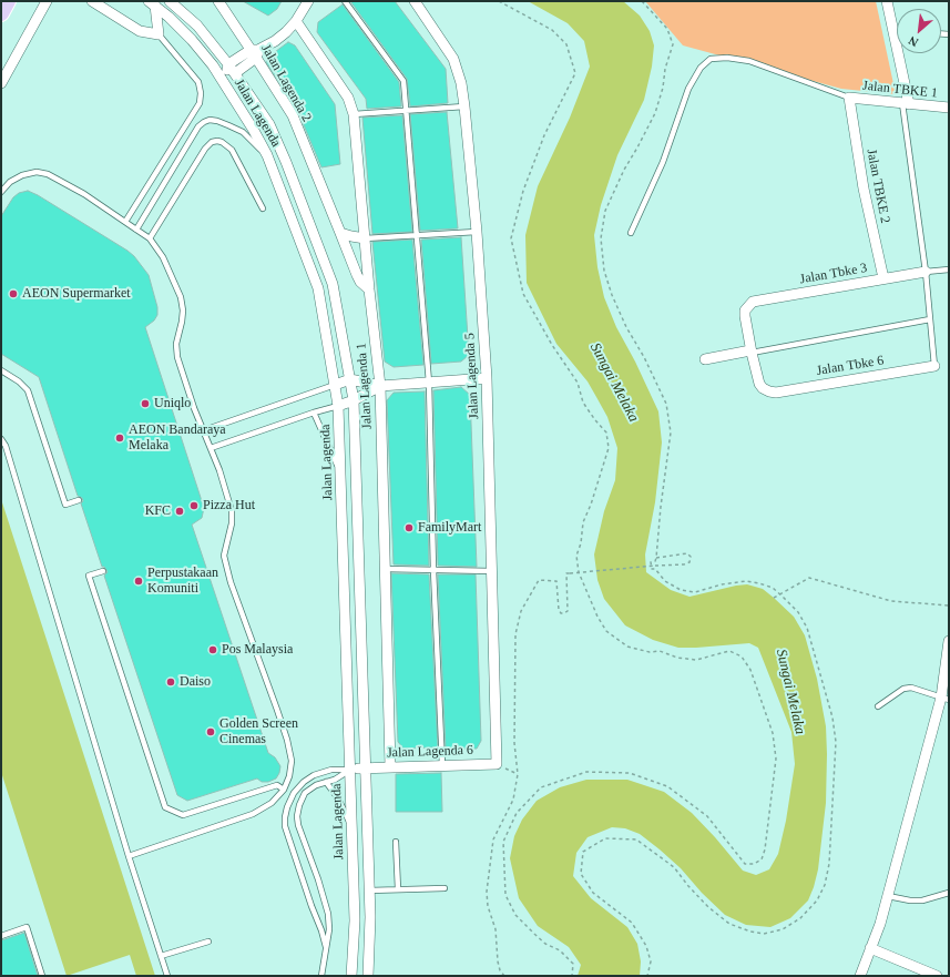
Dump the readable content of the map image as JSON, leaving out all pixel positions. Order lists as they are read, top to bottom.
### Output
{
  "streets": {
    "street": [
      "Jalan Lagenda 2",
      "Jalan TBKE 1",
      "Jalan Lagenda",
      "Jalan TBKE 2",
      "Jalan Tbke 3",
      "Jalan Tbke 6",
      "Jalan Lagenda 5",
      "Jalan Lagenda 1",
      "Jalan Lagenda 6"
    ]
  },
  "crossings": [
    ["Jalan Lagenda 2", "Jalan Lagenda 1"],
    ["Jalan TBKE 1", "Jalan TBKE 2"],
    ["Jalan Lagenda", "Jalan Lagenda 6"],
    ["Jalan TBKE 2", "Jalan Tbke 3"],
    ["Jalan Tbke 3", "Jalan Tbke 6"],
    ["Jalan Lagenda 5", "Jalan Lagenda 6"],
    ["Jalan Lagenda 1", "Jalan Lagenda 6"]
  ],
  "water": ["Sungai Melaka"],
  "places": [
    "AEON Supermarket",
    "Uniqlo",
    "AEON Bandaraya Melaka",
    "Pizza Hut",
    "KFC",
    "FamilyMart",
    "Perpustakaan Komuniti",
    "Pos Malaysia",
    "Daiso",
    "Golden Screen Cinemas"
  ],
  "north": "bottom left"
}
